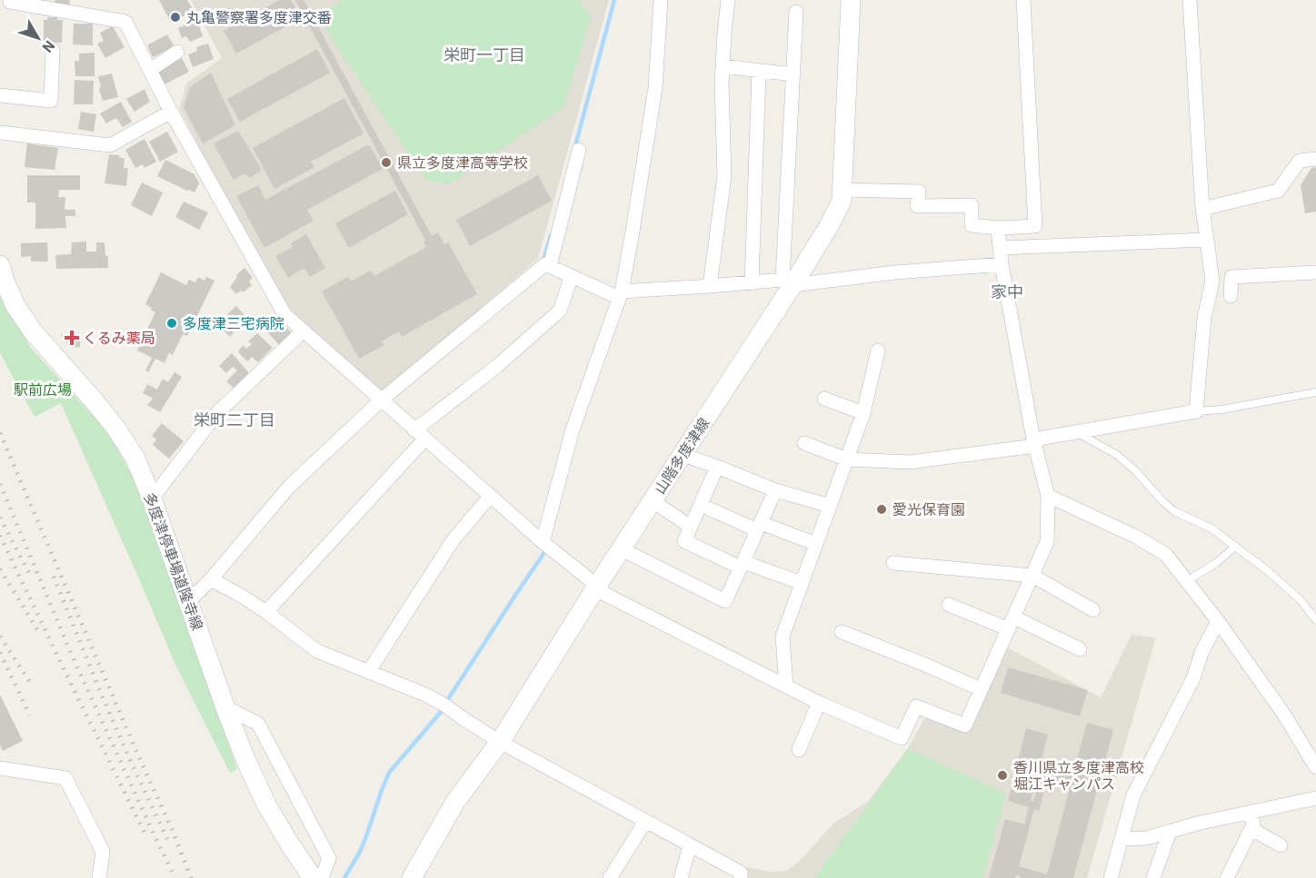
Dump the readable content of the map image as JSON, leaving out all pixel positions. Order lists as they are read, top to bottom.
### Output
{
  "streets": {
    "main road": ["山階多度津線", "多度津停車場道隆寺線"]
  },
  "districts": ["栄町一丁目", "家中", "栄町二丁目"],
  "parks": ["駅前広場"],
  "places": {
    "other": [
      "丸亀警察署多度津交番",
      "県立多度津高等学校",
      "多度津三宅病院",
      "愛光保育園",
      "香川県立多度津高校 堀江キャンパス"
    ],
    "health": ["くるみ薬局"]
  },
  "north": "bottom right"
}
